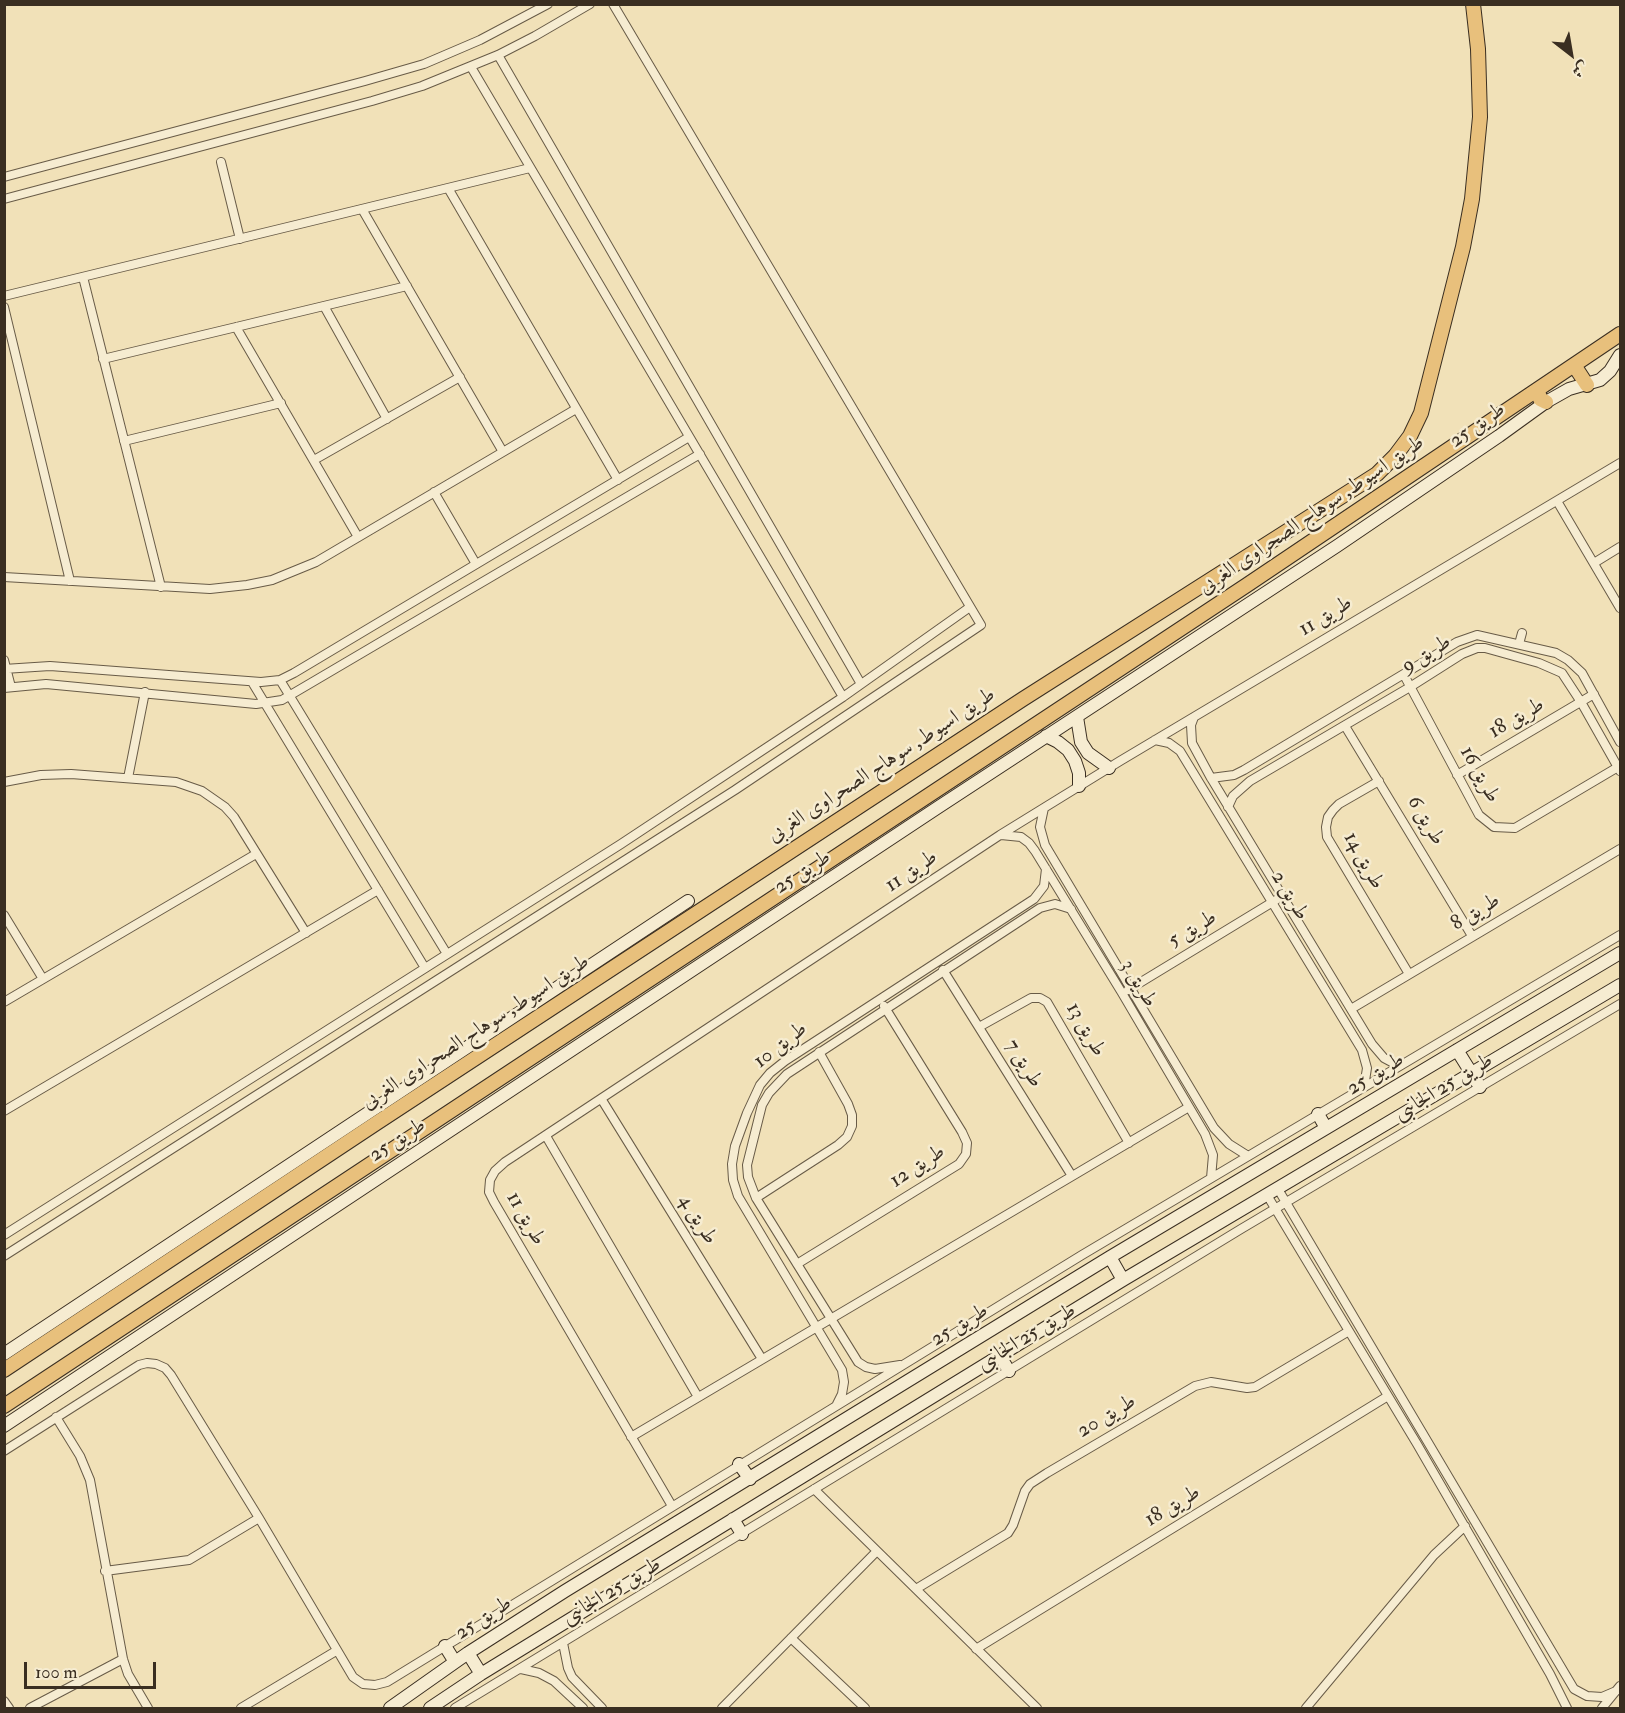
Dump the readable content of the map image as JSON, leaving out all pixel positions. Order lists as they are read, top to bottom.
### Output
{
  "streets": {
    "main road": ["طريق اسيوط, سوهاج الصحراوى الغربى"],
    "street": [
      "طريق 25",
      "طريق 11",
      "طريق 9",
      "طريق 18",
      "طريق 16",
      "طريق 6",
      "طريق 14",
      "طريق 2",
      "طريق 8",
      "طريق 5",
      "طريق 3",
      "طريق 13",
      "طريق 10",
      "طريق 7",
      "طريق 25 الجانبى",
      "طريق 12",
      "طريق 4",
      "طريق 20"
    ]
  },
  "crossings": [
    ["طريق 11", "طريق 2"],
    ["طريق 11", "طريق 3"],
    ["طريق 11", "طريق 4"],
    ["طريق 9", "طريق 18"],
    ["طريق 9", "طريق 16"],
    ["طريق 9", "طريق 6"],
    ["طريق 9", "طريق 2"],
    ["طريق 18", "طريق 16"],
    ["طريق 6", "طريق 14"],
    ["طريق 6", "طريق 8"],
    ["طريق 14", "طريق 8"],
    ["طريق 2", "طريق 8"],
    ["طريق 2", "طريق 5"],
    ["طريق 5", "طريق 3"],
    ["طريق 3", "طريق 10"],
    ["طريق 13", "طريق 7"],
    ["طريق 10", "طريق 7"],
    ["طريق 10", "طريق 12"]
  ],
  "scale_bar": "100 m",
  "north": "bottom right"
}
